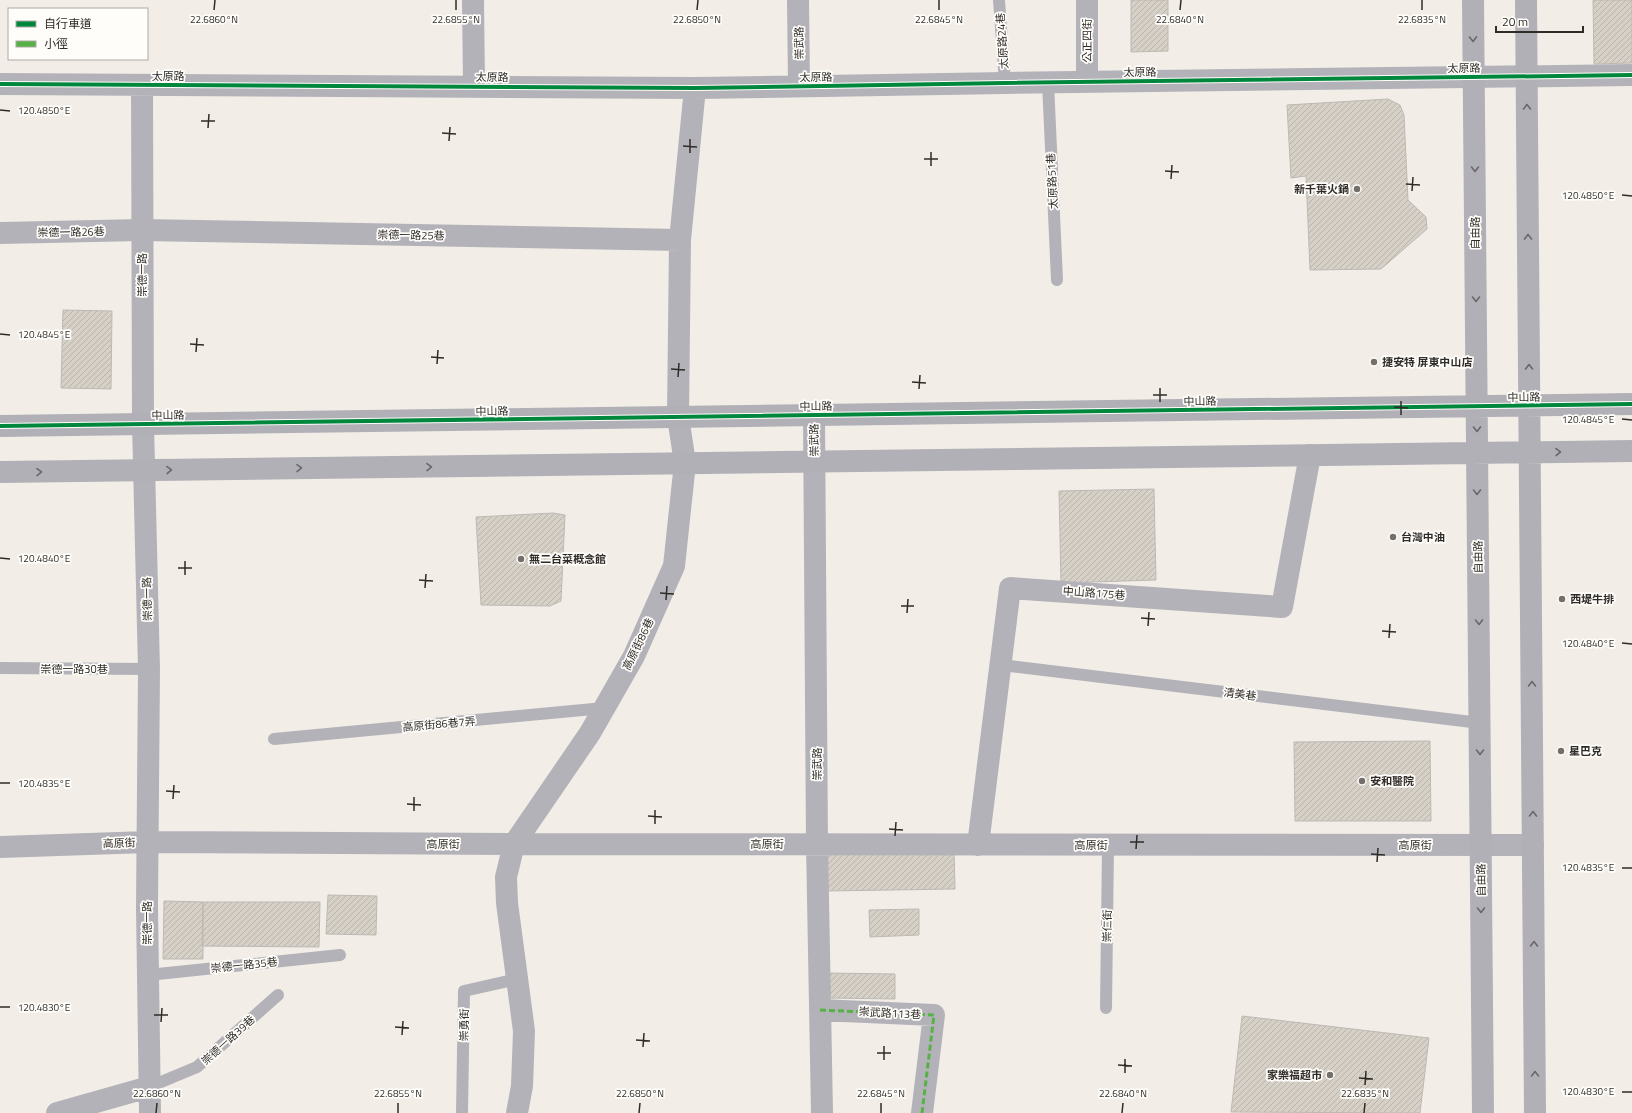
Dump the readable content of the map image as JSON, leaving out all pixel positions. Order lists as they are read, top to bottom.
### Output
{
  "streets": {
    "street": [
      "公正四街",
      "崇武路",
      "太原路",
      "崇德一路26巷",
      "自由路",
      "崇德一路25巷",
      "崇德一路",
      "中山路",
      "中山路175巷",
      "高原街86巷",
      "高原街",
      "崇武路113巷"
    ],
    "lane": [
      "太原路24巷",
      "太原路51巷",
      "崇德一路30巷",
      "清美巷",
      "高原街86巷7弄",
      "崇仁街",
      "崇德一路35巷",
      "崇勇街",
      "崇德一路39巷"
    ]
  },
  "crossings": [
    ["太原路24巷", "太原路"],
    ["公正四街", "太原路"],
    ["崇武路", "太原路"],
    ["崇武路", "中山路"],
    ["崇武路", "高原街"],
    ["崇武路", "崇武路113巷"],
    ["太原路", "太原路51巷"],
    ["太原路", "自由路"],
    ["太原路", "崇德一路"],
    ["太原路", "高原街86巷"],
    ["崇德一路26巷", "崇德一路25巷"],
    ["崇德一路26巷", "崇德一路"],
    ["自由路", "中山路"],
    ["自由路", "清美巷"],
    ["自由路", "高原街"],
    ["崇德一路25巷", "崇德一路"],
    ["崇德一路25巷", "高原街86巷"],
    ["崇德一路", "中山路"],
    ["崇德一路", "崇德一路30巷"],
    ["崇德一路", "高原街"],
    ["崇德一路", "崇德一路35巷"],
    ["崇德一路", "崇德一路39巷"],
    ["中山路", "高原街86巷"],
    ["中山路175巷", "清美巷"],
    ["中山路175巷", "高原街"],
    ["高原街86巷", "高原街86巷7弄"],
    ["高原街86巷", "高原街"],
    ["高原街", "崇仁街"]
  ],
  "places": [
    "新千葉火鍋",
    "捷安特 屏東中山店",
    "台灣中油",
    "無二台菜概念館",
    "西堤牛排",
    "星巴克",
    "安和醫院",
    "家樂福超市"
  ],
  "legend": ["自行車道", "小徑"],
  "scale_bar": "20 m",
  "coordinates": [
    "22.6860°N",
    "22.6855°N",
    "22.6850°N",
    "22.6845°N",
    "22.6840°N",
    "22.6835°N",
    "120.4850°E",
    "120.4845°E",
    "120.4840°E",
    "120.4835°E",
    "120.4830°E"
  ]
}
